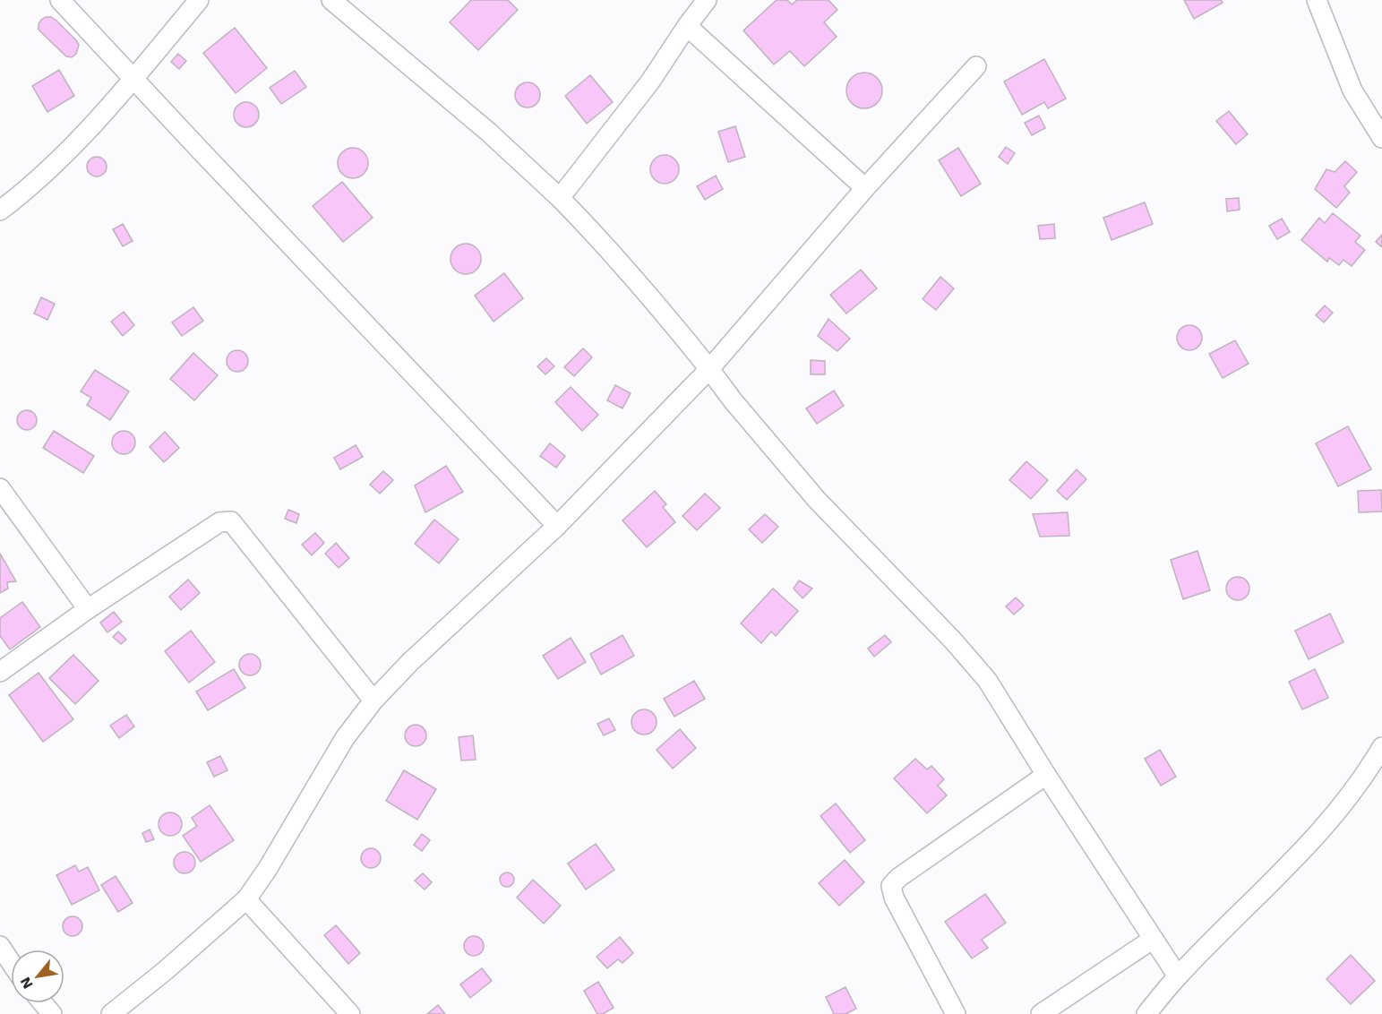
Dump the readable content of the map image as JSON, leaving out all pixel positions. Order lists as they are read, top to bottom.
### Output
{
  "north": "bottom left"
}
